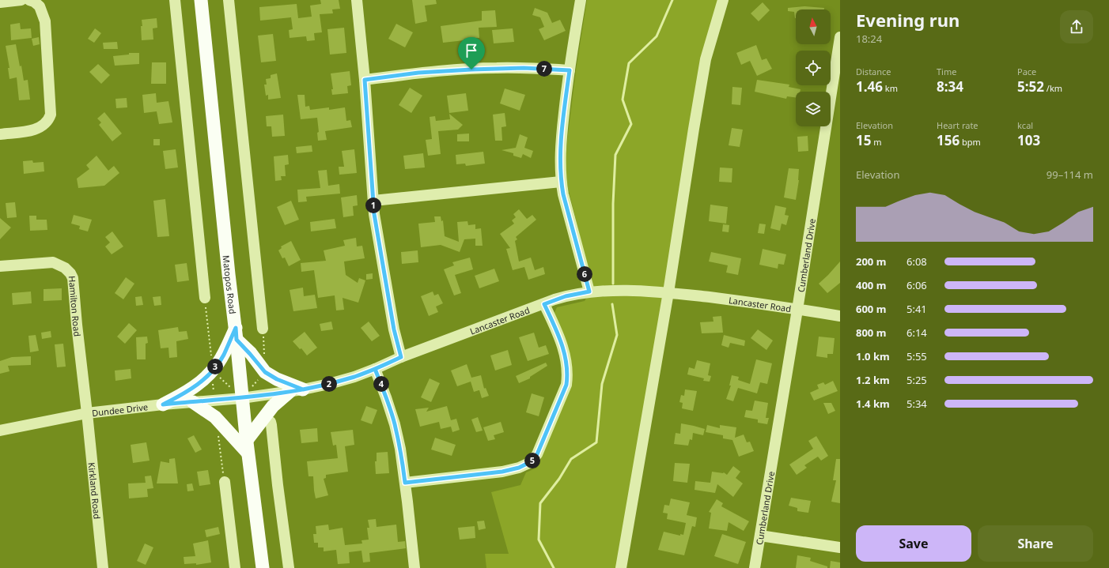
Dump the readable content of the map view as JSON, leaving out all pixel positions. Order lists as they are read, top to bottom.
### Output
{
  "streets": {
    "main road": ["Matopos Road"],
    "street": [
      "Cumberland Drive",
      "Lancaster Road",
      "Hamilton Road",
      "Dundee Drive",
      "Kirkland Road"
    ]
  },
  "crossings": [
    ["Cumberland Drive", "Lancaster Road"],
    ["Matopos Road", "Lancaster Road"],
    ["Matopos Road", "Dundee Drive"],
    ["Lancaster Road", "Dundee Drive"],
    ["Hamilton Road", "Dundee Drive"],
    ["Hamilton Road", "Kirkland Road"],
    ["Dundee Drive", "Kirkland Road"]
  ],
  "north": "top",
  "page": {
    "heading": ["Evening run", "18:24"],
    "stats": [
      ["Distance", "1.46 km"],
      ["Time", "8:34"],
      ["Pace", "5:52 /km"],
      ["Elevation", "15 m"],
      ["Heart rate", "156 bpm"],
      ["kcal", "103"]
    ],
    "pins": [
      "7",
      "1",
      "6",
      "3",
      "2",
      "4",
      "5"
    ],
    "chart": ["Elevation", "99–114 m"],
    "list": [
      {
        "name": "200 m",
        "note": "6:08"
      },
      {
        "name": "400 m",
        "note": "6:06"
      },
      {
        "name": "600 m",
        "note": "5:41"
      },
      {
        "name": "800 m",
        "note": "6:14"
      },
      {
        "name": "1.0 km",
        "note": "5:55"
      },
      {
        "name": "1.2 km",
        "note": "5:25"
      },
      {
        "name": "1.4 km",
        "note": "5:34"
      }
    ],
    "buttons": ["Save", "Share"]
  }
}
